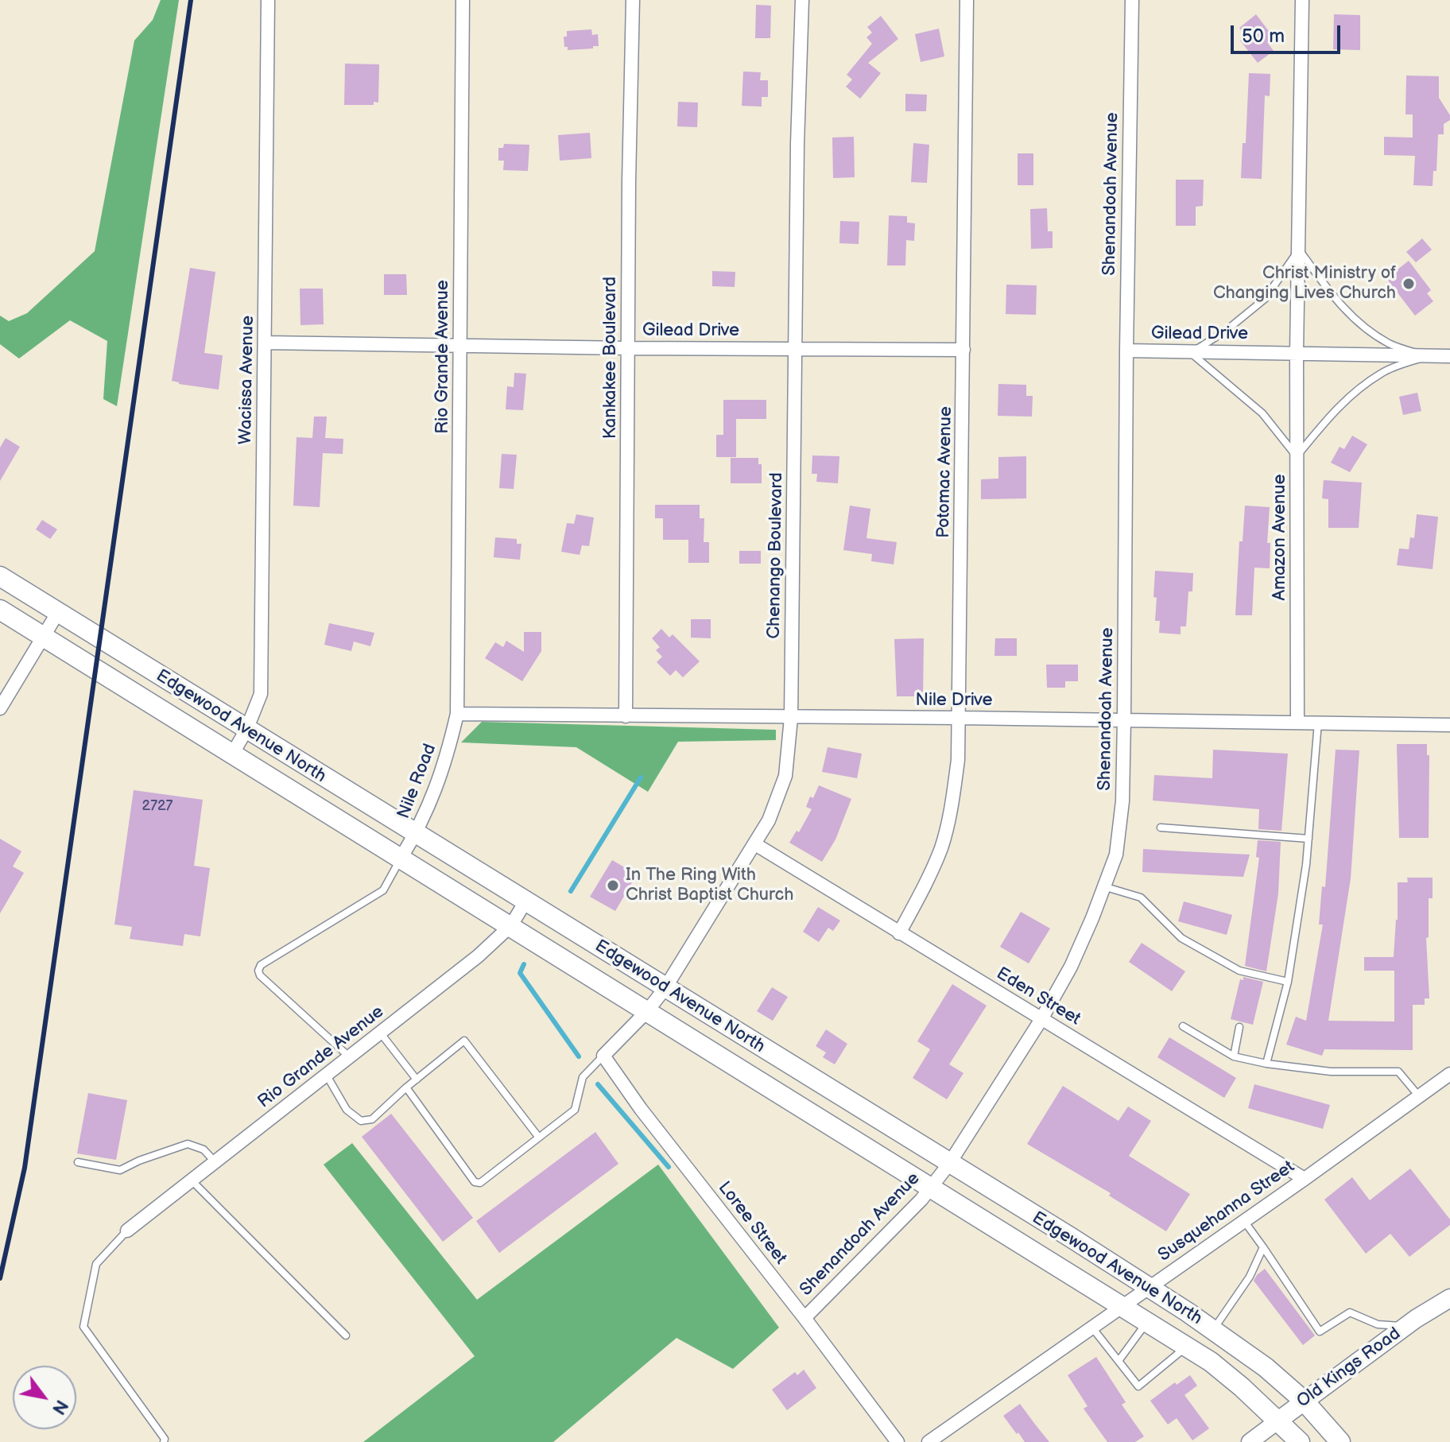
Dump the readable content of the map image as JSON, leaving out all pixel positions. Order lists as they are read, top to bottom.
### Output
{
  "streets": {
    "main road": ["Edgewood Avenue North", "Old Kings Road"],
    "street": [
      "Shenandoah Avenue",
      "Gilead Drive",
      "Rio Grande Avenue",
      "Kankakee Boulevard",
      "Wacissa Avenue",
      "Potomac Avenue",
      "Amazon Avenue",
      "Chenango Boulevard",
      "Nile Drive",
      "Nile Road",
      "Eden Street",
      "Susquehanna Street",
      "Loree Street"
    ]
  },
  "crossings": [
    ["Shenandoah Avenue", "Gilead Drive"],
    ["Shenandoah Avenue", "Nile Drive"],
    ["Shenandoah Avenue", "Edgewood Avenue North"],
    ["Shenandoah Avenue", "Eden Street"],
    ["Shenandoah Avenue", "Loree Street"],
    ["Gilead Drive", "Rio Grande Avenue"],
    ["Gilead Drive", "Kankakee Boulevard"],
    ["Gilead Drive", "Wacissa Avenue"],
    ["Gilead Drive", "Potomac Avenue"],
    ["Gilead Drive", "Amazon Avenue"],
    ["Gilead Drive", "Chenango Boulevard"],
    ["Rio Grande Avenue", "Nile Drive"],
    ["Rio Grande Avenue", "Edgewood Avenue North"],
    ["Rio Grande Avenue", "Nile Road"],
    ["Kankakee Boulevard", "Nile Drive"],
    ["Wacissa Avenue", "Edgewood Avenue North"],
    ["Potomac Avenue", "Nile Drive"],
    ["Potomac Avenue", "Eden Street"],
    ["Amazon Avenue", "Nile Drive"],
    ["Chenango Boulevard", "Nile Drive"],
    ["Chenango Boulevard", "Edgewood Avenue North"],
    ["Chenango Boulevard", "Eden Street"],
    ["Chenango Boulevard", "Loree Street"],
    ["Nile Drive", "Nile Road"],
    ["Edgewood Avenue North", "Nile Road"],
    ["Edgewood Avenue North", "Susquehanna Street"],
    ["Edgewood Avenue North", "Old Kings Road"],
    ["Eden Street", "Susquehanna Street"]
  ],
  "places": ["Christ Ministry of Changing Lives Church", "In The Ring With Christ Baptist Church"],
  "house_numbers": ["2727"],
  "scale_bar": "50 m",
  "north": "bottom right"
}
